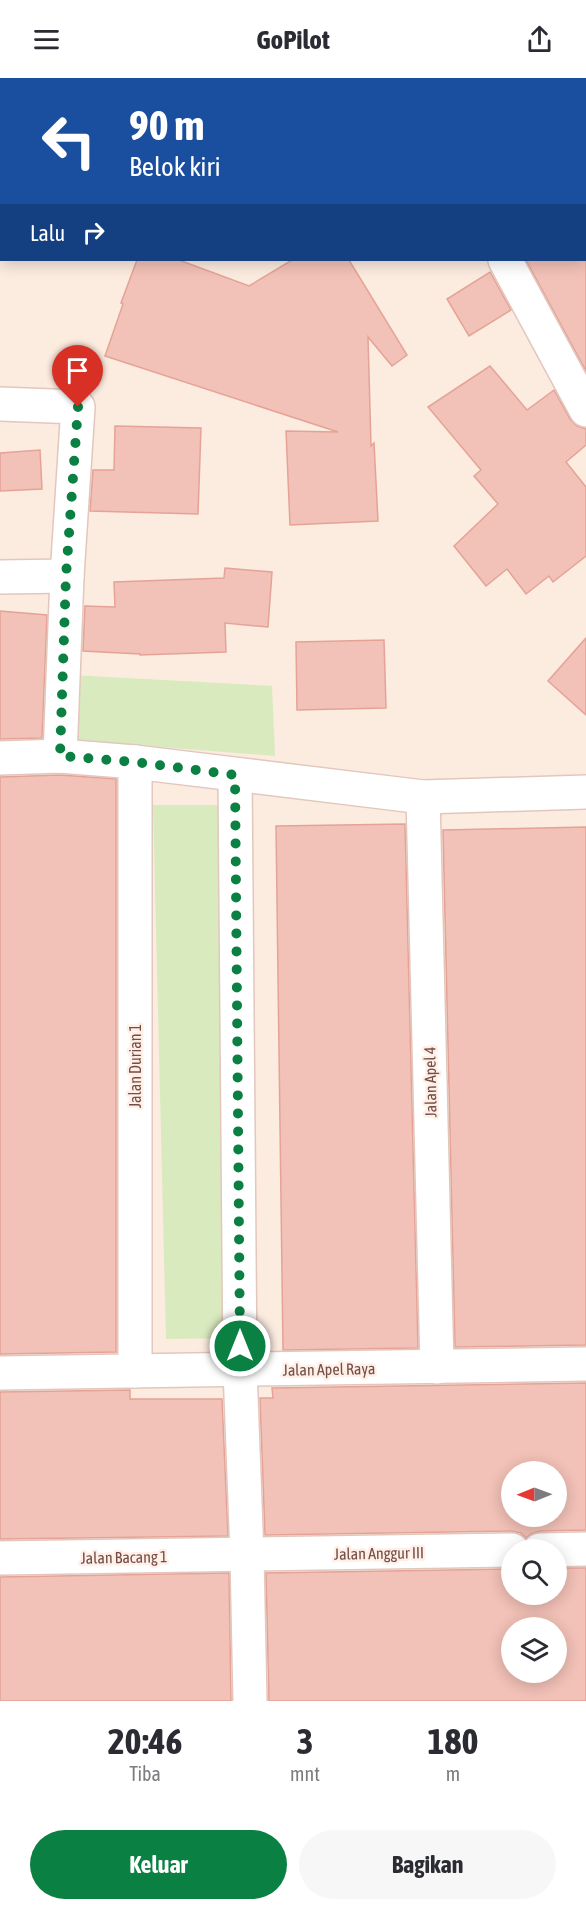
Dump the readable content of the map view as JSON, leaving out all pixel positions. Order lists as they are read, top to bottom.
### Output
{
  "streets": {
    "street": [
      "Jalan Durian 1",
      "Jalan Apel 4",
      "Jalan Apel Raya",
      "Jalan Anggur III",
      "Jalan Bacang 1"
    ]
  },
  "crossings": [
    ["Jalan Durian 1", "Jalan Apel Raya"],
    ["Jalan Apel 4", "Jalan Apel Raya"],
    ["Jalan Anggur III", "Jalan Bacang 1"]
  ],
  "north": "left",
  "page": {
    "header": "GoPilot",
    "turn": ["90 m", "Belok kiri"],
    "then": "Lalu",
    "eta": [
      "20:46",
      "Tiba",
      "3",
      "mnt",
      "180",
      "m"
    ],
    "buttons": ["Keluar", "Bagikan"]
  }
}
